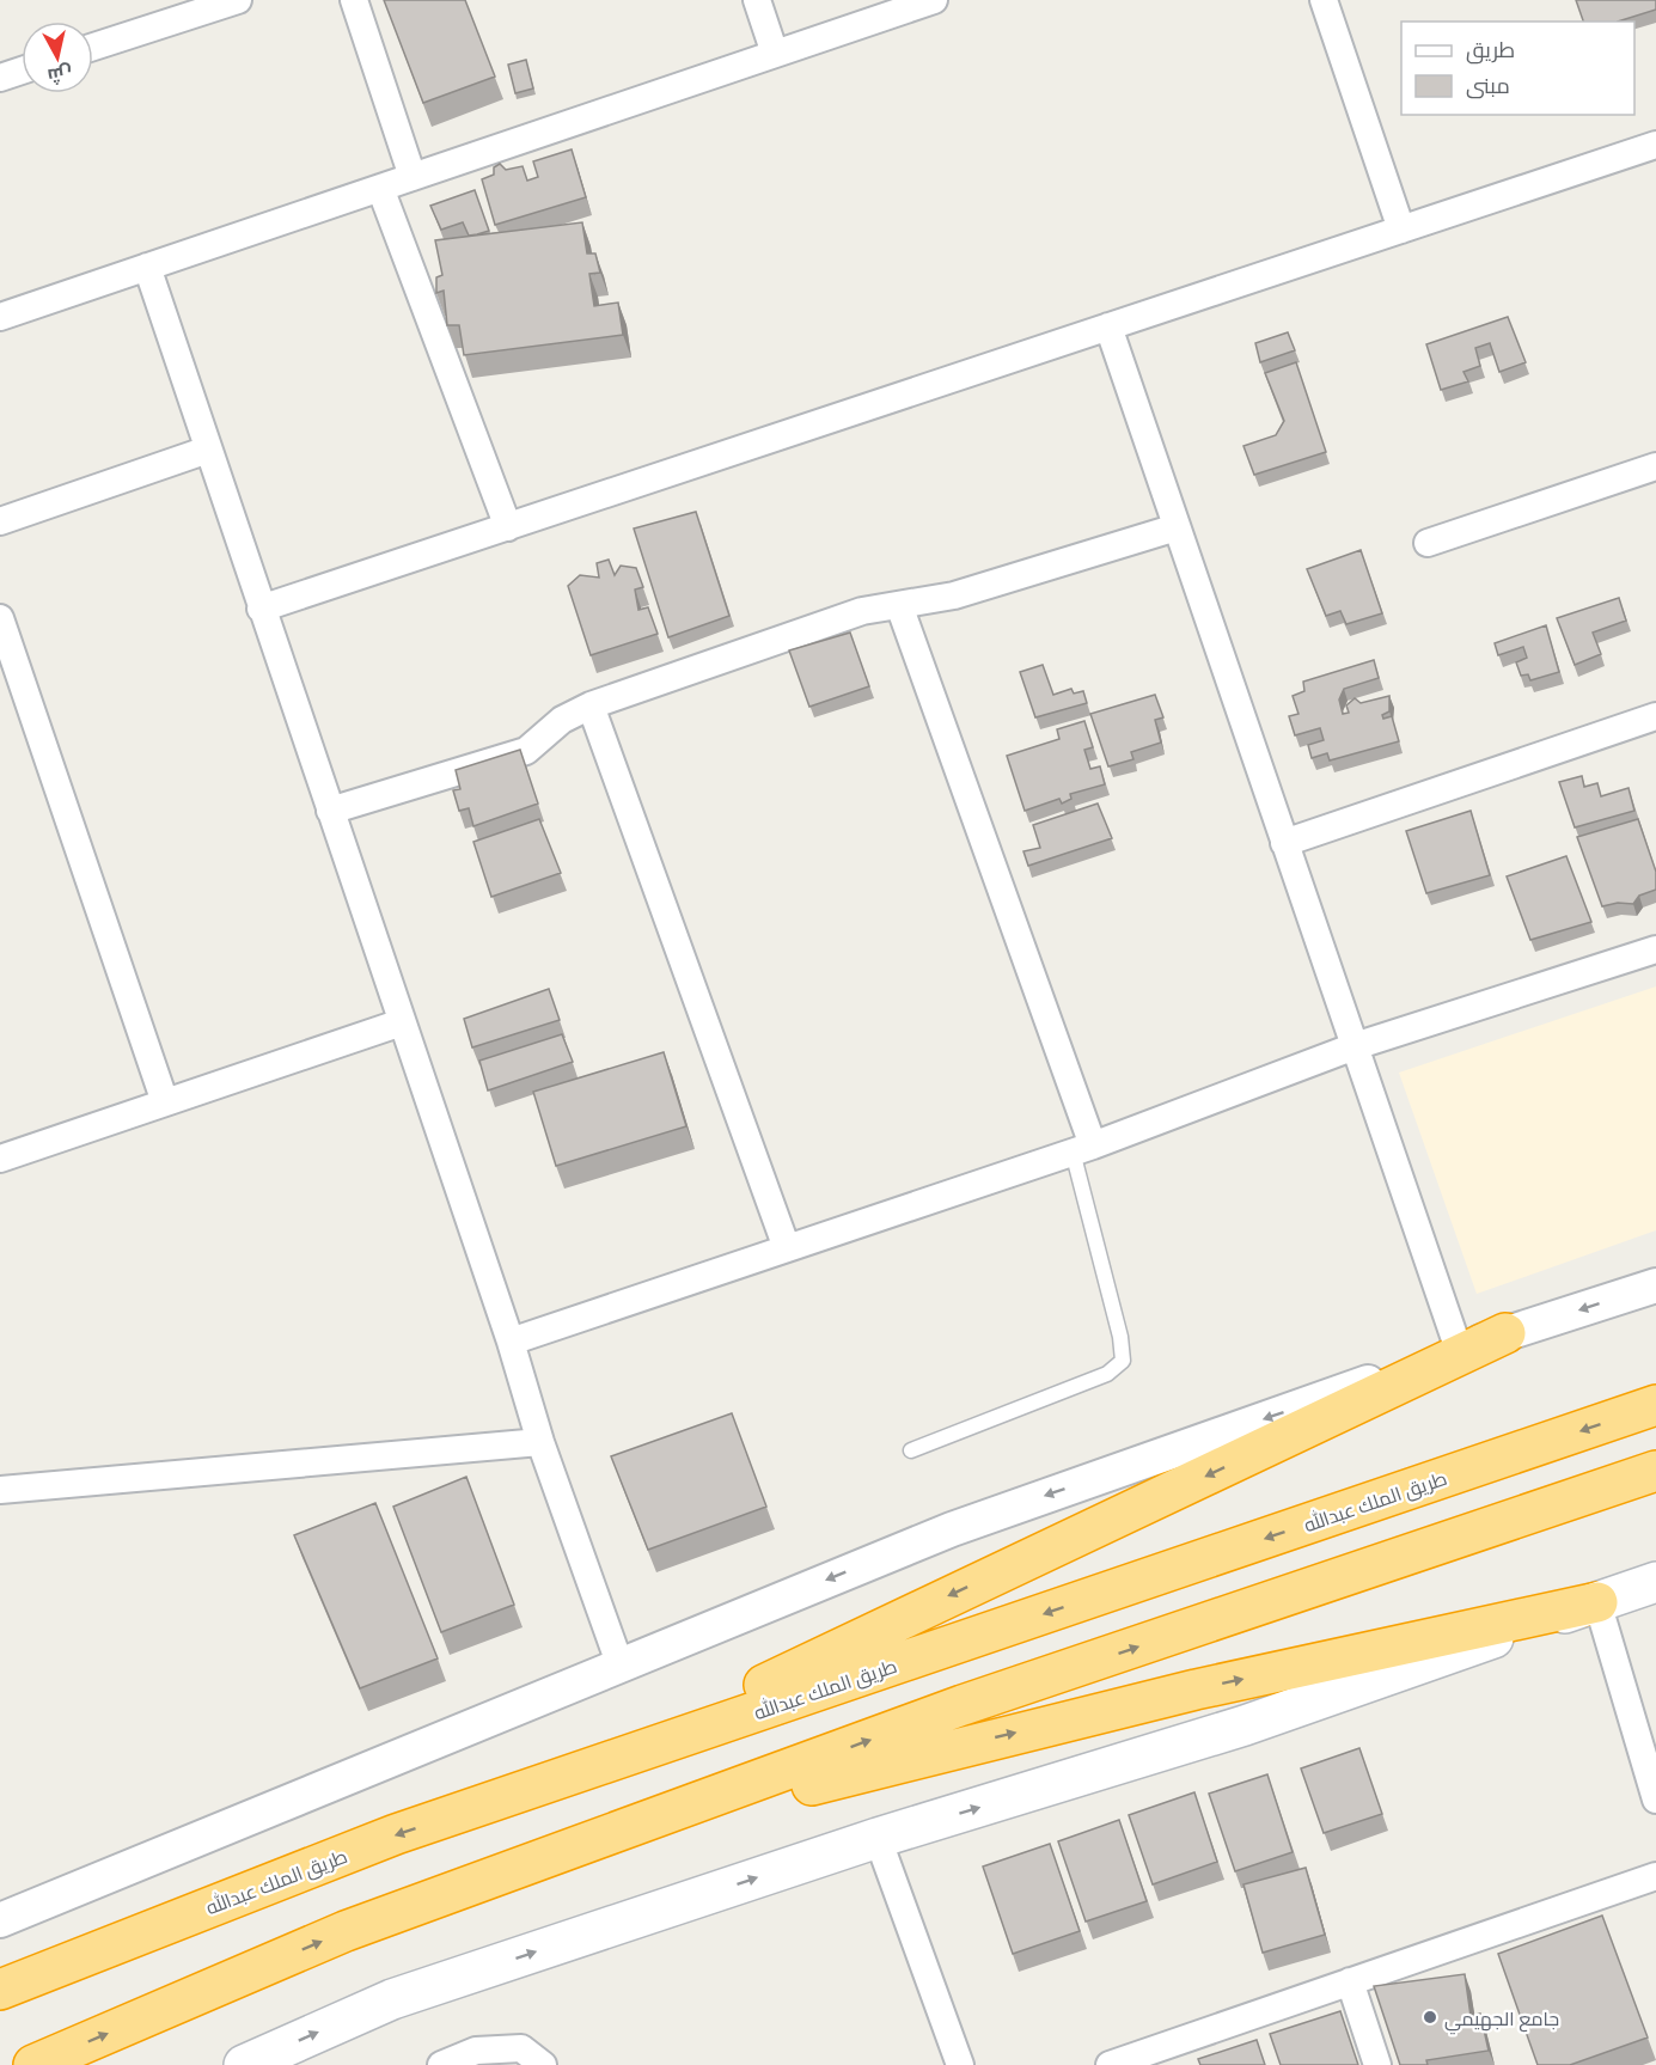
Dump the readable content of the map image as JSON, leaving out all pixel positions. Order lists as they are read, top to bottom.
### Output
{
  "streets": {
    "highway": ["طريق الملك عبدالله"]
  },
  "places": ["جامع الجهيمي"],
  "legend": ["طريق", "مبنى"],
  "north": "bottom"
}
